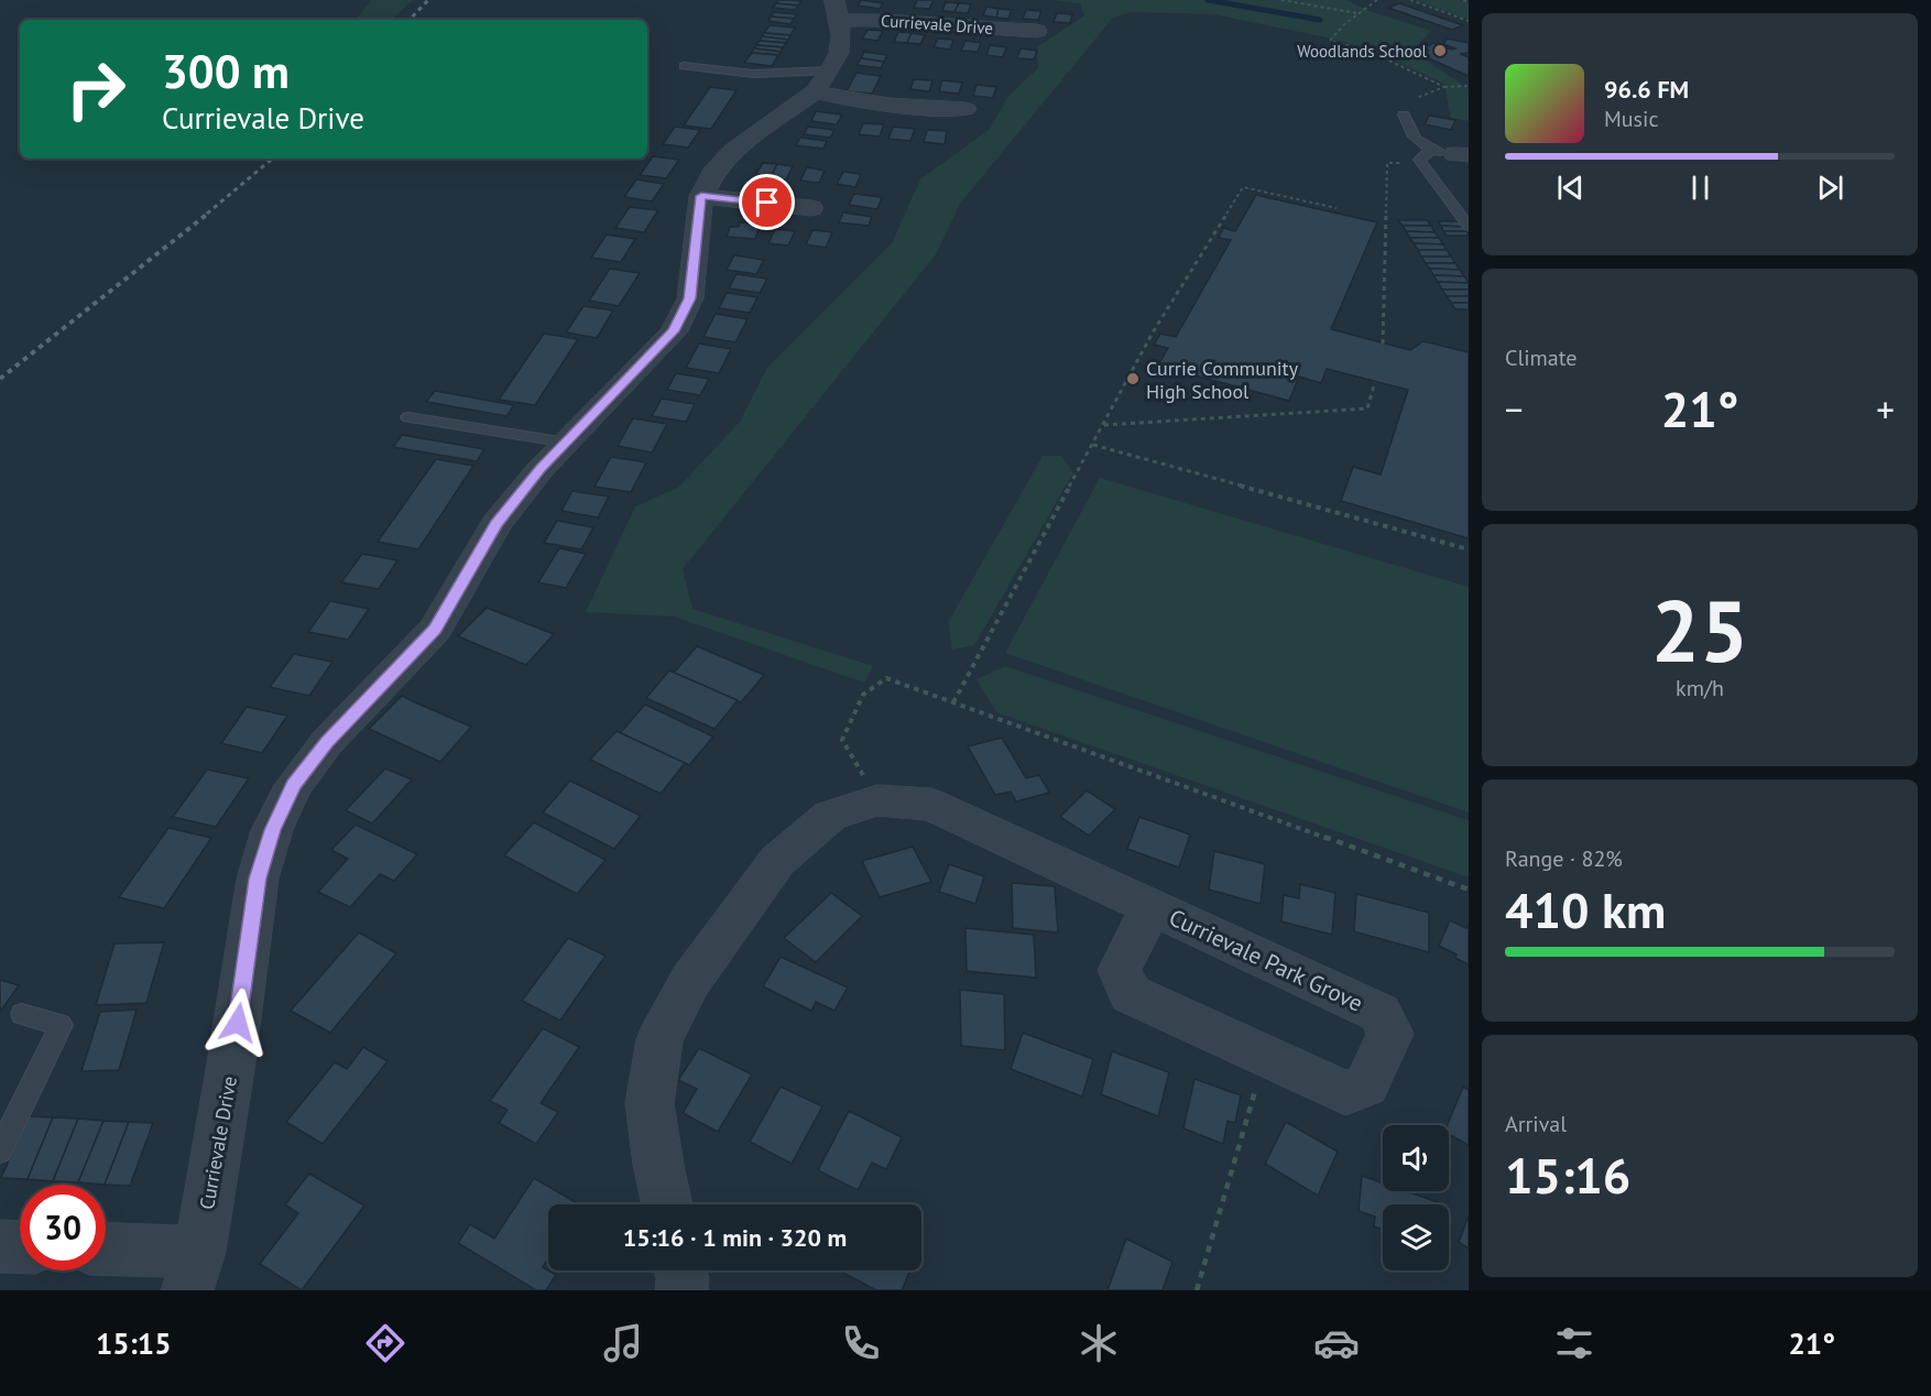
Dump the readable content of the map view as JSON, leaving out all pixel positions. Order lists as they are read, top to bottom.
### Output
{
  "streets": {
    "street": ["Currievale Drive", "Currievale Park Grove"]
  },
  "places": ["Woodlands School", "Currie Community High School"],
  "page": {
    "turn": ["300 m", "Currievale Drive"],
    "song": ["96.6 FM", "Music"],
    "tile": [
      "Climate",
      ["25", "km/h"],
      ["Range · 82%", "410 km"],
      ["Arrival", "15:16"]
    ],
    "heat": ["−", "21°", "+"],
    "limit": "30",
    "trip": "15:16 · 1 min · 320 m",
    "tabs": ["15:15", "21°"]
  }
}
